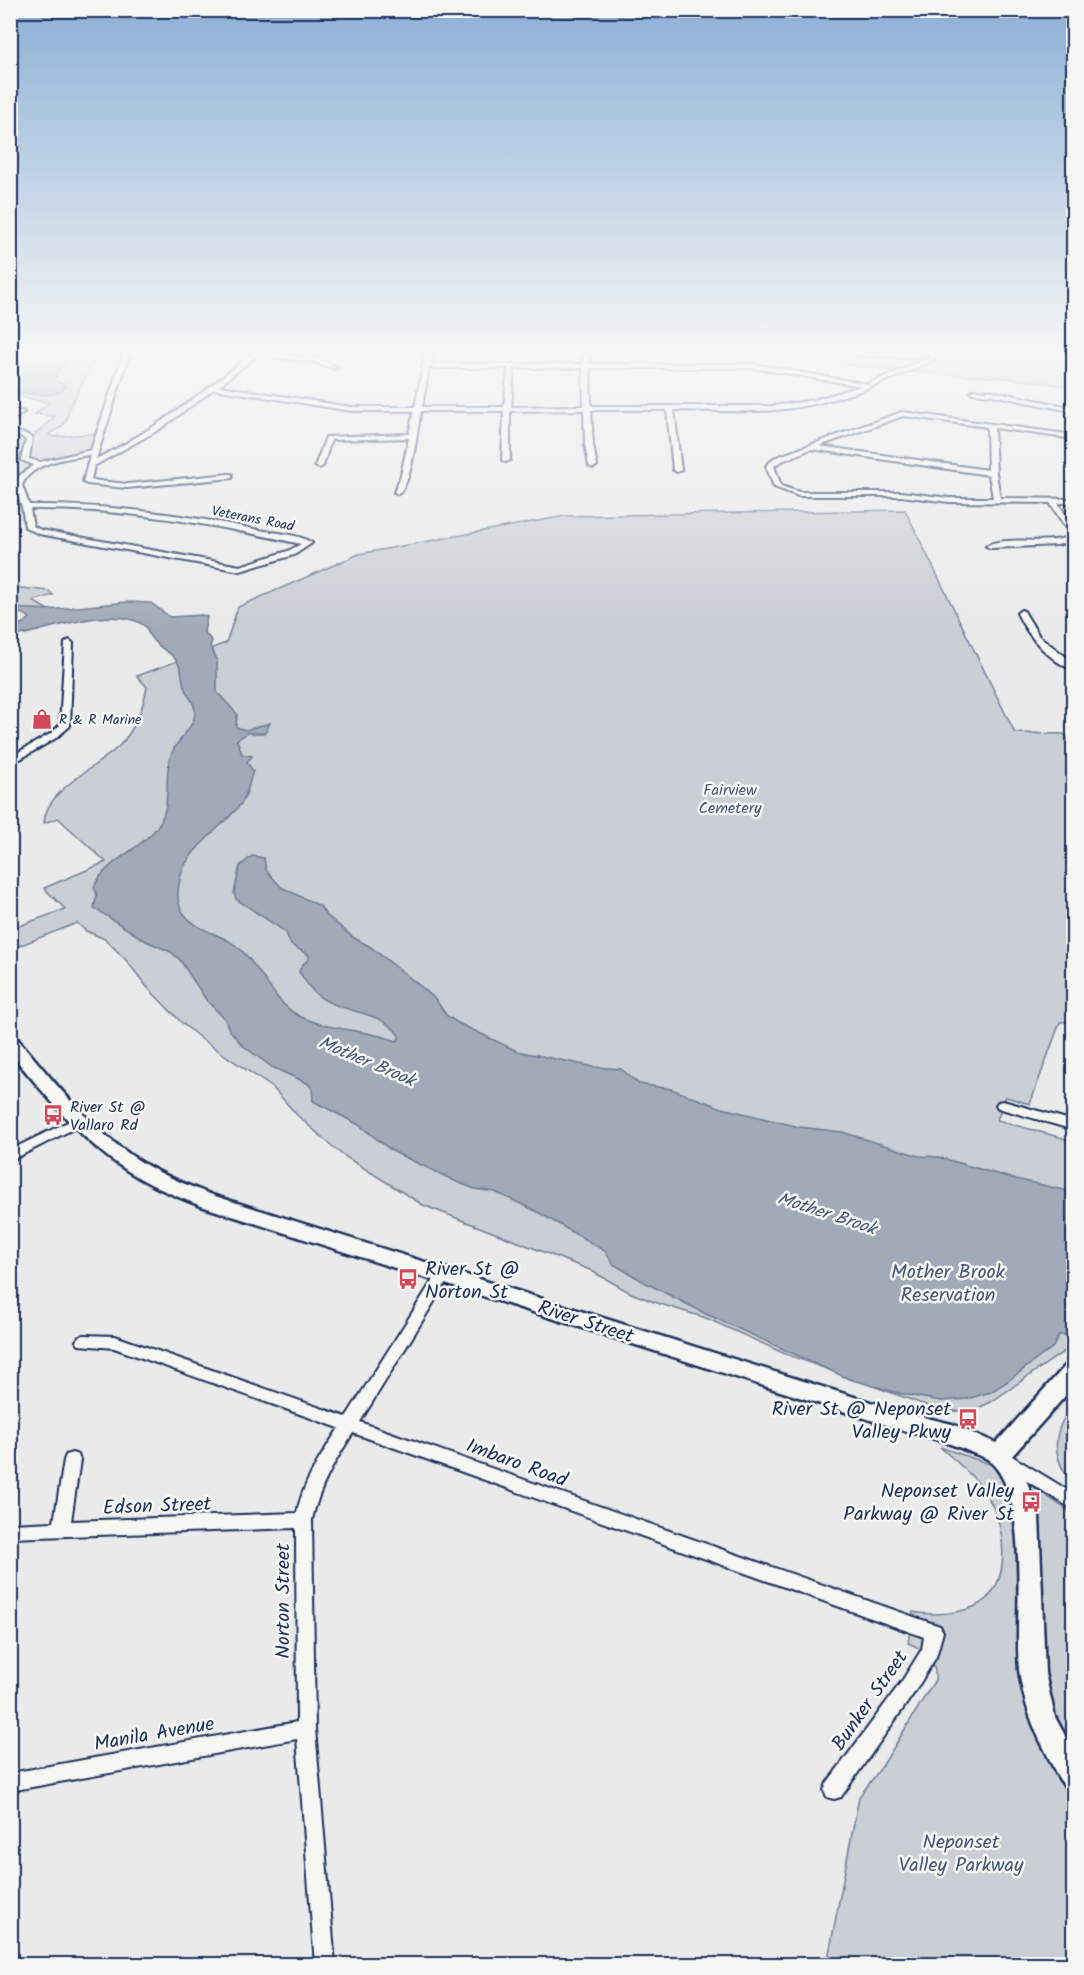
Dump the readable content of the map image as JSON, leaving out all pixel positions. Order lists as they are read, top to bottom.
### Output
{
  "streets": {
    "street": [
      "Veterans Road",
      "River Street",
      "Imbaro Road",
      "Edson Street",
      "Norton Street",
      "Bunker Street",
      "Manila Avenue"
    ]
  },
  "crossings": [
    ["River Street", "Norton Street"],
    ["Imbaro Road", "Norton Street"],
    ["Imbaro Road", "Bunker Street"],
    ["Edson Street", "Norton Street"],
    ["Norton Street", "Manila Avenue"]
  ],
  "water": ["Mother Brook"],
  "parks": ["Fairview Cemetery", "Mother Brook Reservation", "Neponset Valley Parkway"],
  "places": {
    "shop": ["R & R Marine"],
    "bus stop": [
      "River St @ Vallaro Rd",
      "River St @ Norton St",
      "River St @ Neponset Valley Pkwy",
      "Neponset Valley Parkway @ River St"
    ]
  }
}
